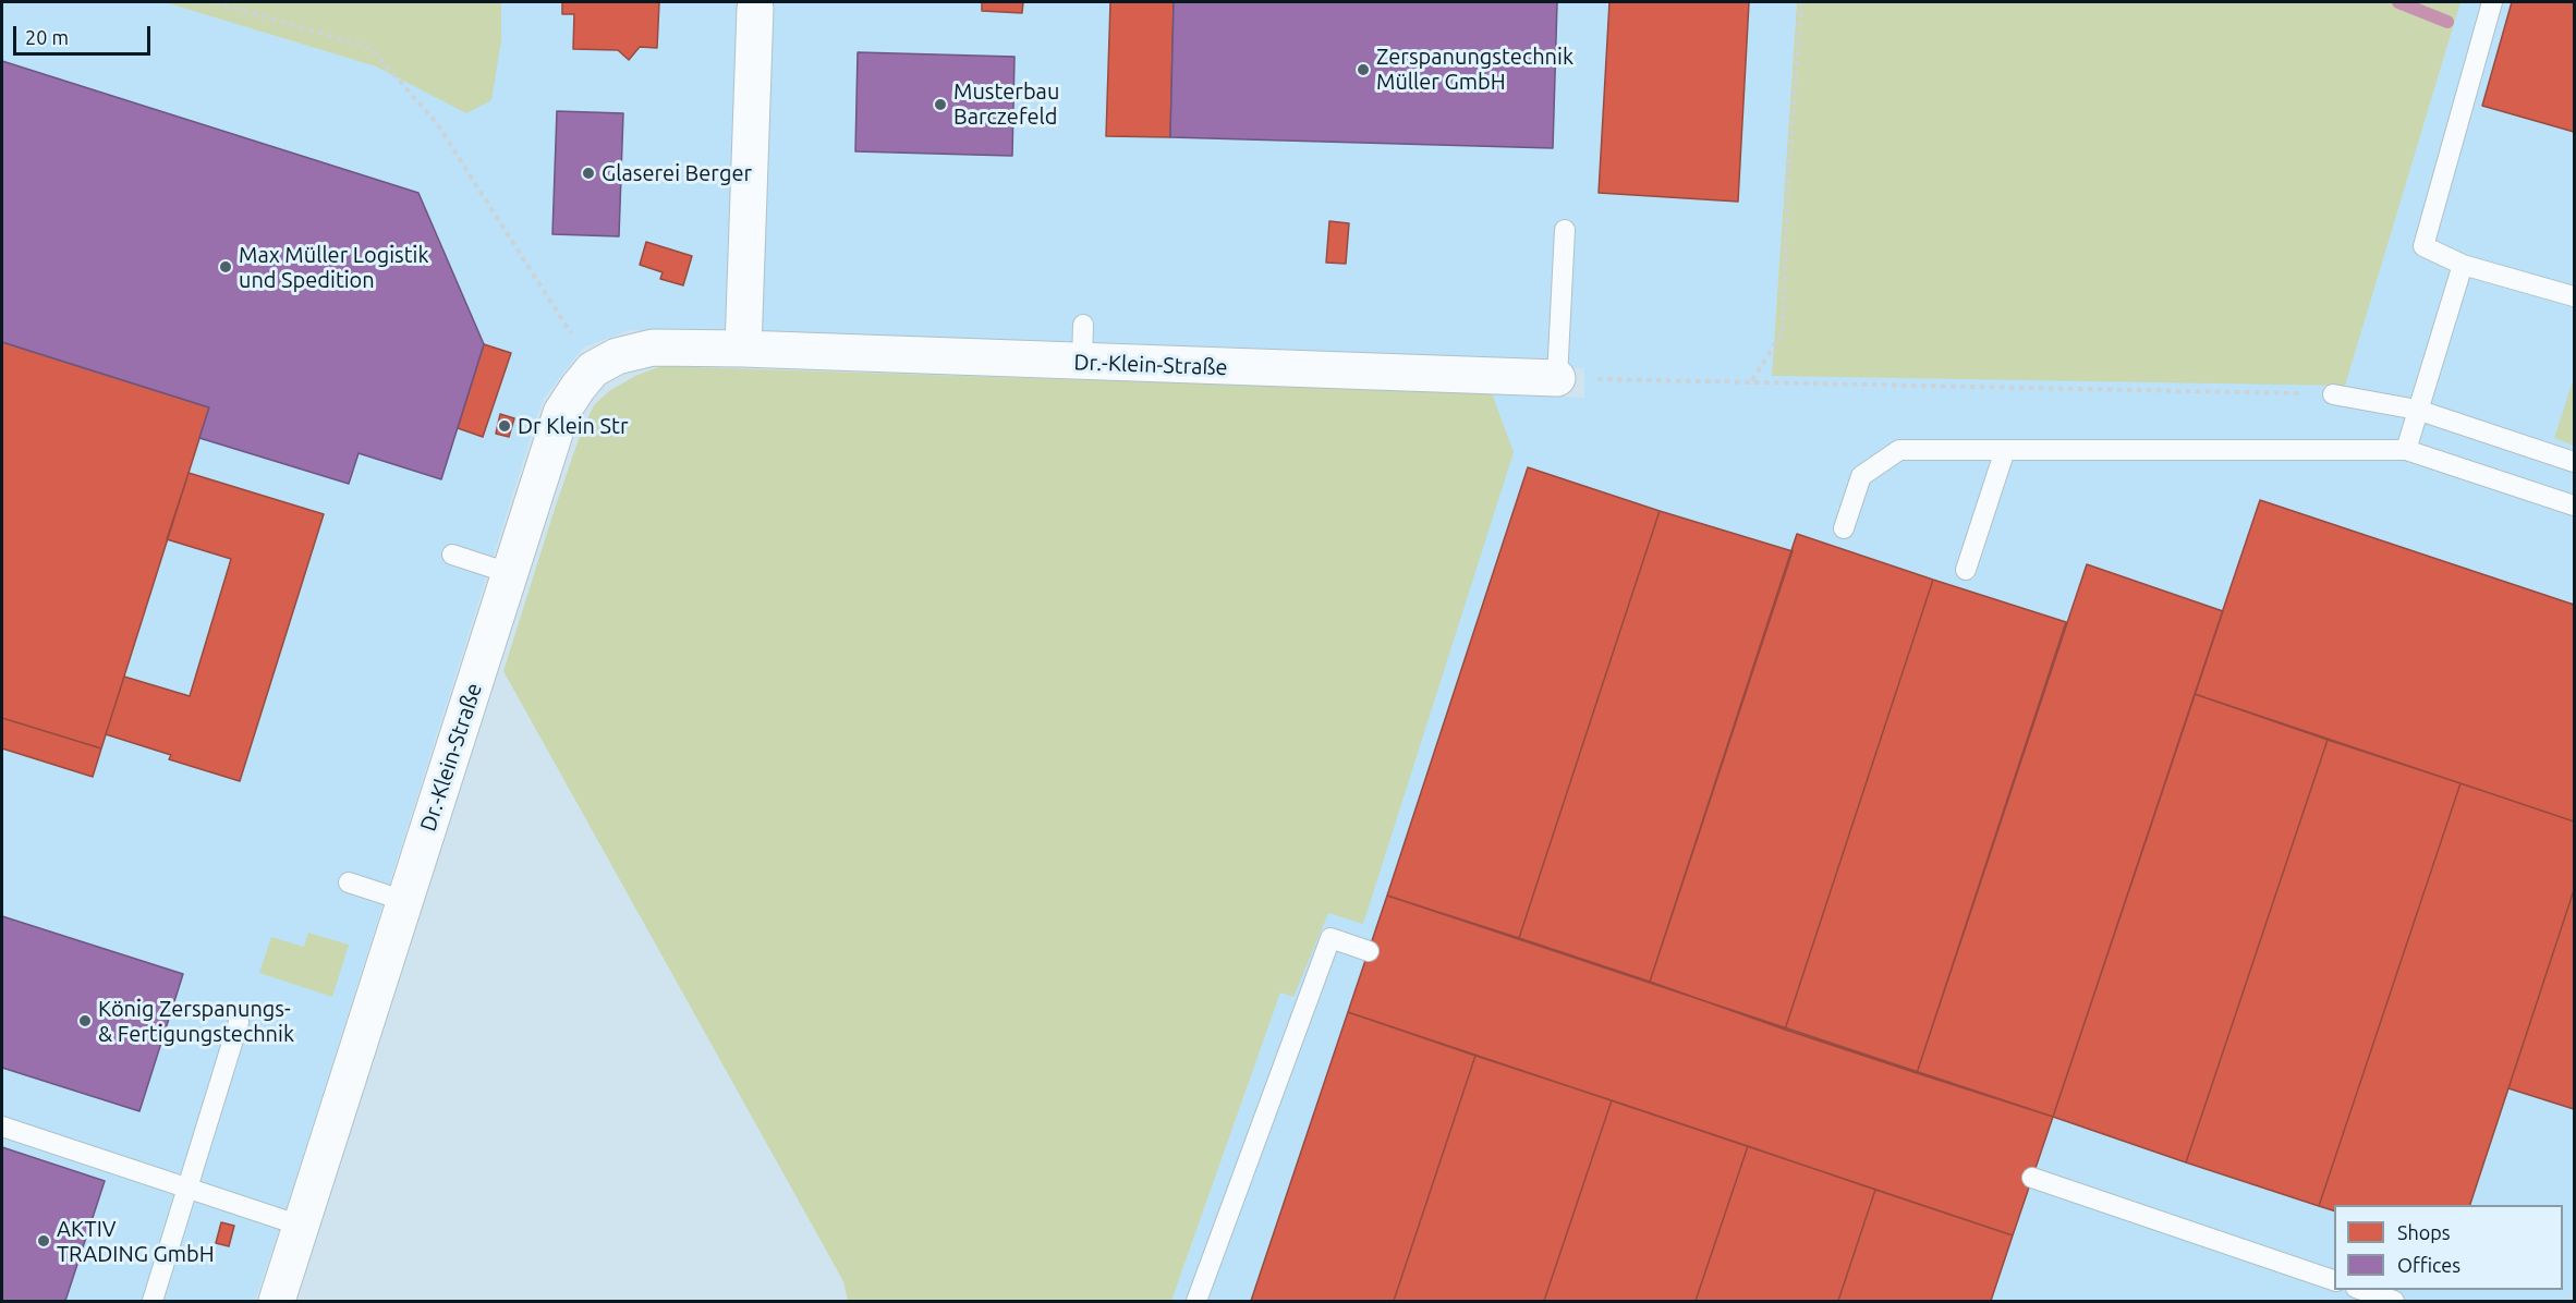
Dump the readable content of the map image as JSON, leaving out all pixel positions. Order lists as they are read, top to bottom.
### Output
{
  "streets": {
    "street": ["Dr.-Klein-Straße"]
  },
  "places": [
    "Zerspanungstechnik Müller GmbH",
    "Musterbau Barczefeld",
    "Glaserei Berger",
    "Max Müller Logistik und Spedition",
    "Dr Klein Str",
    "König Zerspanungs- & Fertigungstechnik",
    "AKTIV TRADING GmbH"
  ],
  "legend": ["Shops", "Offices"],
  "scale_bar": "20 m"
}
